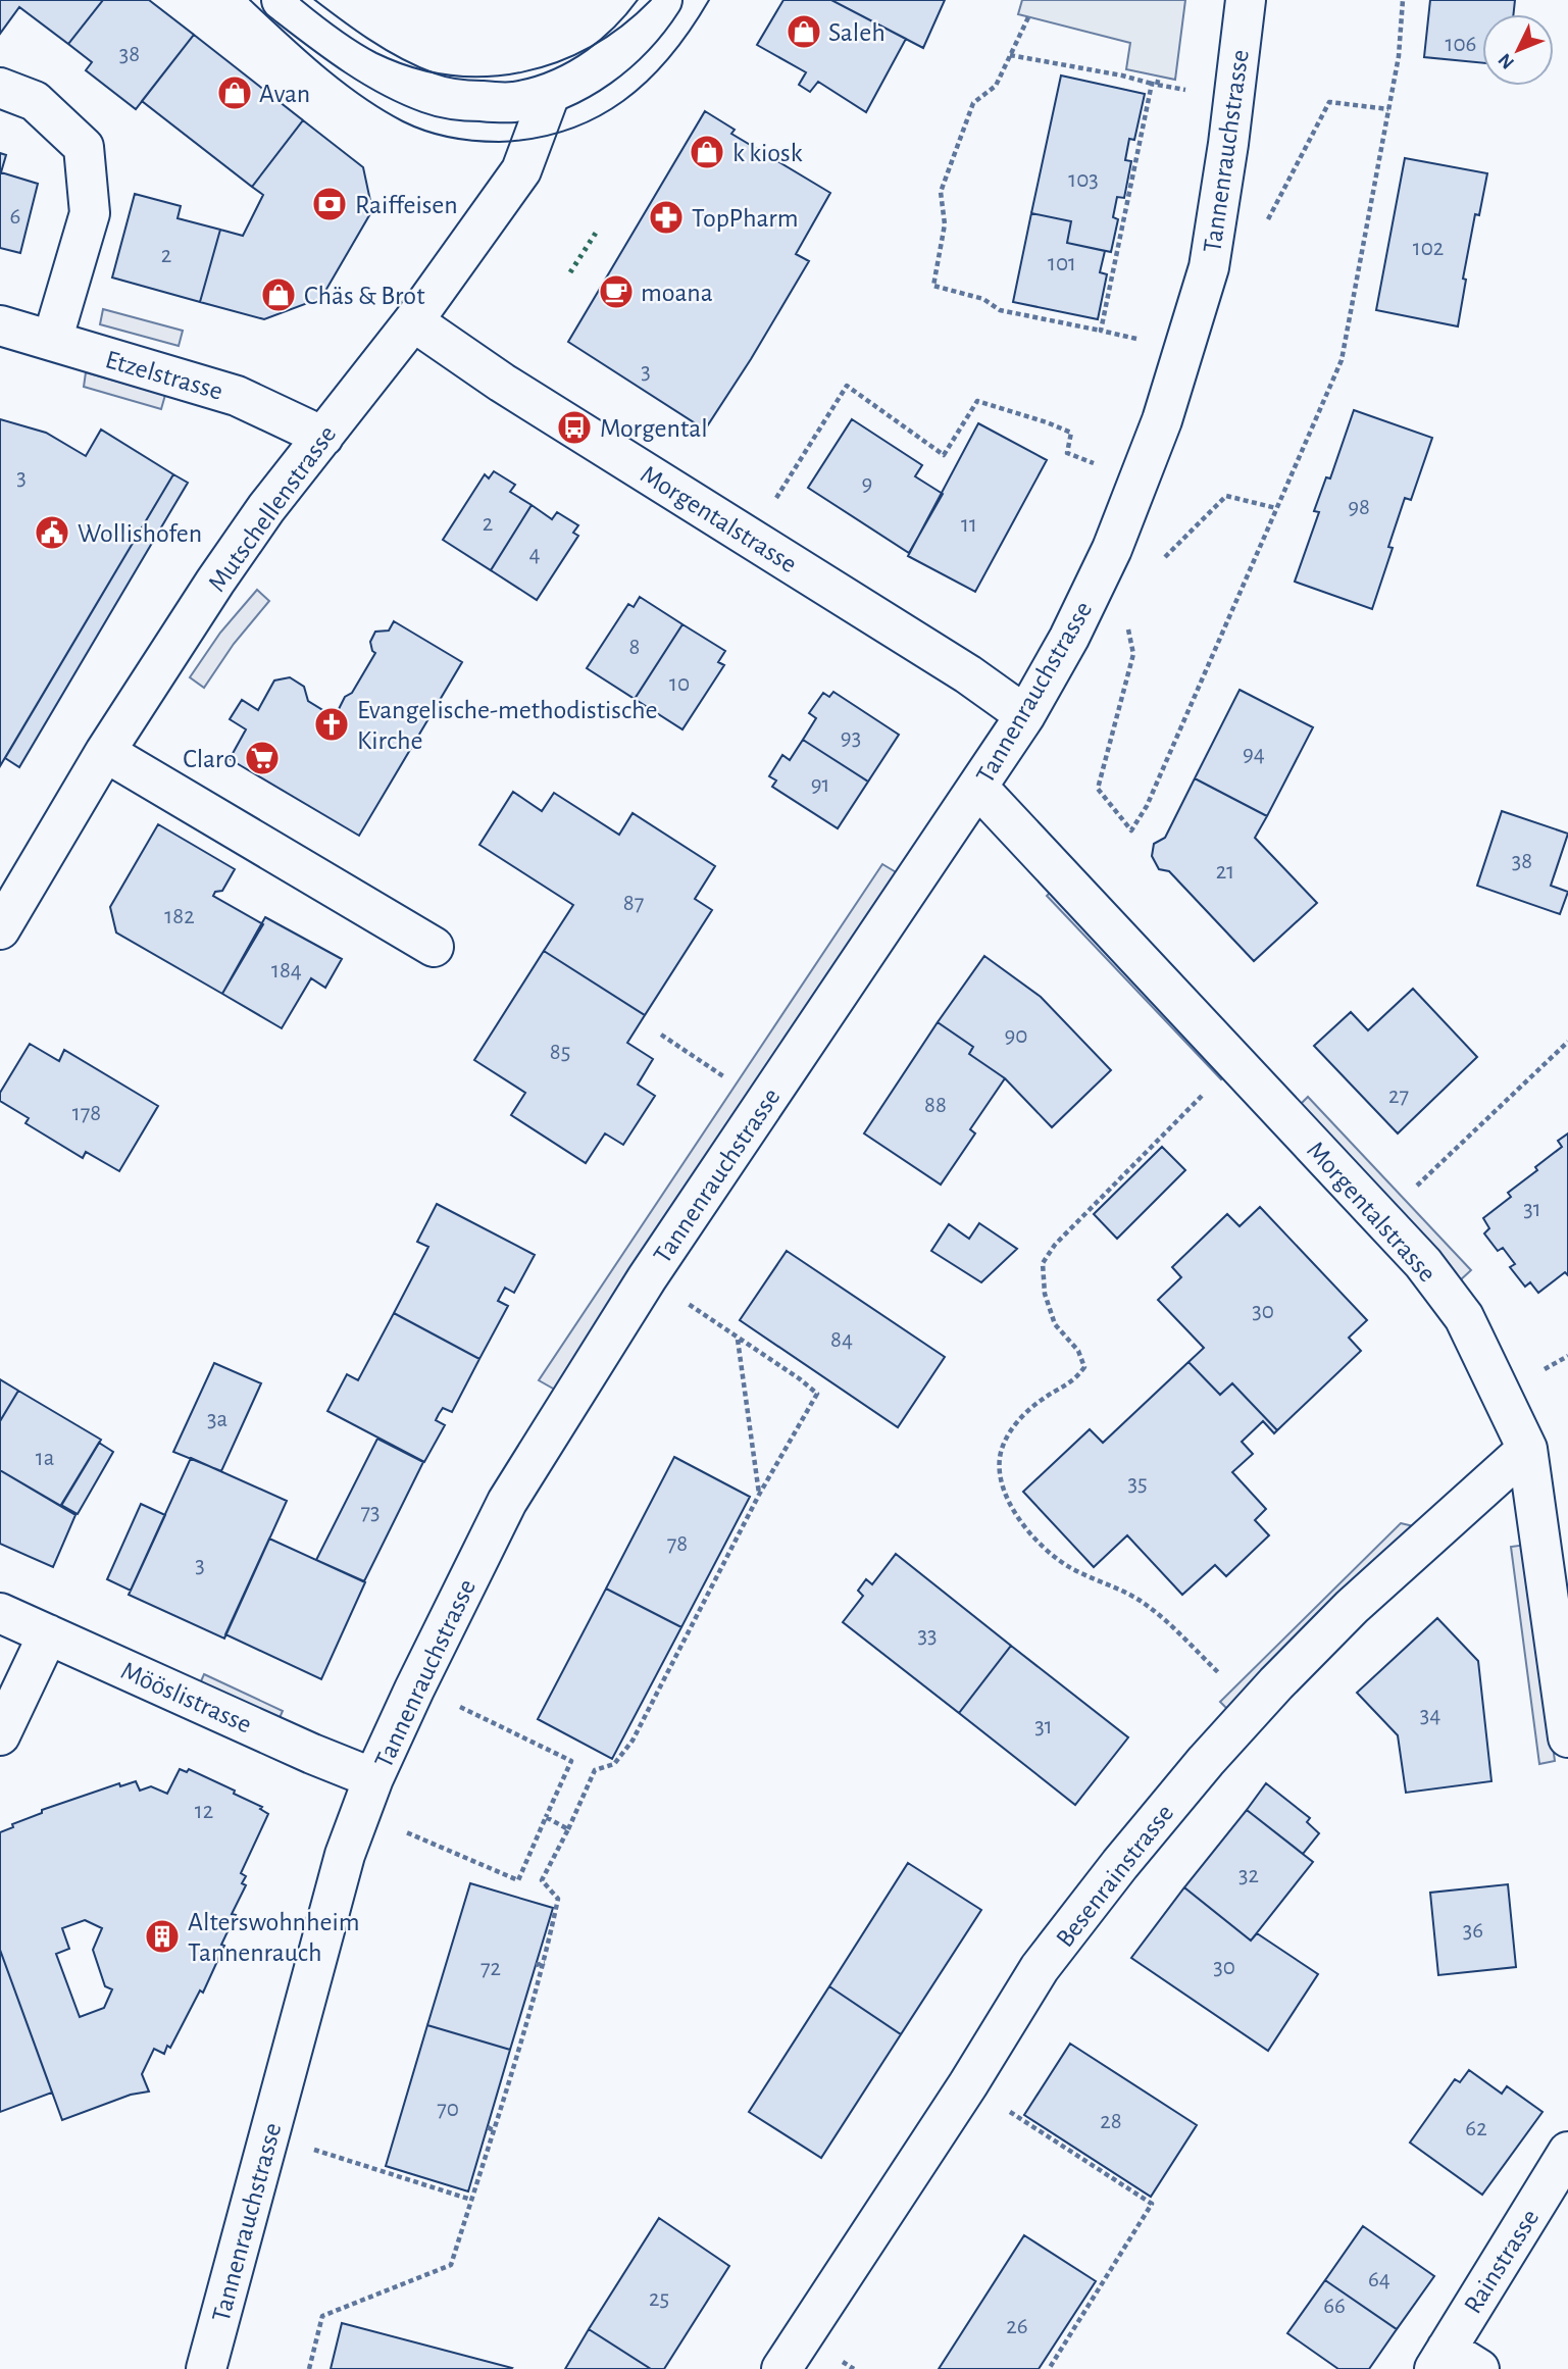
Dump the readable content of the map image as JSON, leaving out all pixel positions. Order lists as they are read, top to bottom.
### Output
{
  "streets": {
    "street": [
      "Tannenrauchstrasse",
      "Etzelstrasse",
      "Mutschellenstrasse",
      "Morgentalstrasse",
      "Mööslistrasse",
      "Besenrainstrasse",
      "Rainstrasse"
    ]
  },
  "crossings": [
    ["Tannenrauchstrasse", "Morgentalstrasse"],
    ["Tannenrauchstrasse", "Mööslistrasse"],
    ["Etzelstrasse", "Mutschellenstrasse"],
    ["Mutschellenstrasse", "Morgentalstrasse"],
    ["Morgentalstrasse", "Besenrainstrasse"]
  ],
  "places": {
    "shop": [
      "Saleh",
      "Avan",
      "k kiosk",
      "Chäs & Brot"
    ],
    "bank": ["Raiffeisen"],
    "pharmacy": ["TopPharm"],
    "cafe": ["moana"],
    "bus stop": ["Morgental"],
    "public building": ["Wollishofen"],
    "church": ["Evangelische-methodistische Kirche"],
    "supermarket": ["Claro"],
    "building": ["Alterswohnheim Tannenrauch"]
  },
  "house_numbers": [
    "106",
    "38",
    "103",
    "6",
    "102",
    "2",
    "101",
    "3",
    "3",
    "9",
    "98",
    "2",
    "11",
    "4",
    "8",
    "10",
    "93",
    "94",
    "91",
    "38",
    "21",
    "87",
    "182",
    "184",
    "90",
    "85",
    "27",
    "88",
    "178",
    "31",
    "30",
    "84",
    "3a",
    "1a",
    "35",
    "73",
    "78",
    "3",
    "33",
    "34",
    "31",
    "12",
    "32",
    "36",
    "30",
    "72",
    "70",
    "28",
    "62",
    "64",
    "25",
    "66",
    "26"
  ],
  "north": "bottom left"
}
